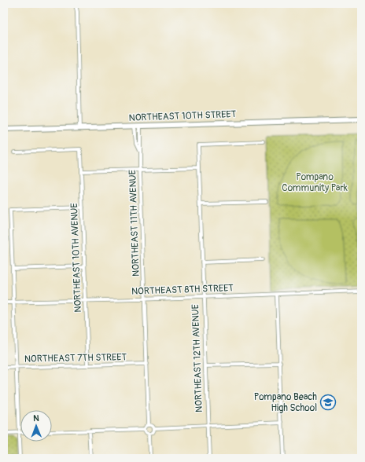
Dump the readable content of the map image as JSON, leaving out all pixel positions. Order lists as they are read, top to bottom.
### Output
{
  "streets": {
    "street": [
      "NORTHEAST 10TH STREET",
      "NORTHEAST 11TH AVENUE",
      "NORTHEAST 10TH AVENUE",
      "NORTHEAST 8TH STREET",
      "NORTHEAST 7TH STREET",
      "NORTHEAST 12TH AVENUE"
    ]
  },
  "crossings": [
    ["NORTHEAST 10TH STREET", "NORTHEAST 11TH AVENUE"],
    ["NORTHEAST 11TH AVENUE", "NORTHEAST 8TH STREET"],
    ["NORTHEAST 11TH AVENUE", "NORTHEAST 7TH STREET"],
    ["NORTHEAST 10TH AVENUE", "NORTHEAST 8TH STREET"],
    ["NORTHEAST 10TH AVENUE", "NORTHEAST 7TH STREET"],
    ["NORTHEAST 8TH STREET", "NORTHEAST 12TH AVENUE"]
  ],
  "parks": ["Pompano Community Park"],
  "places": {
    "school or university": ["Pompano Beach High School"]
  },
  "north": "top"
}
